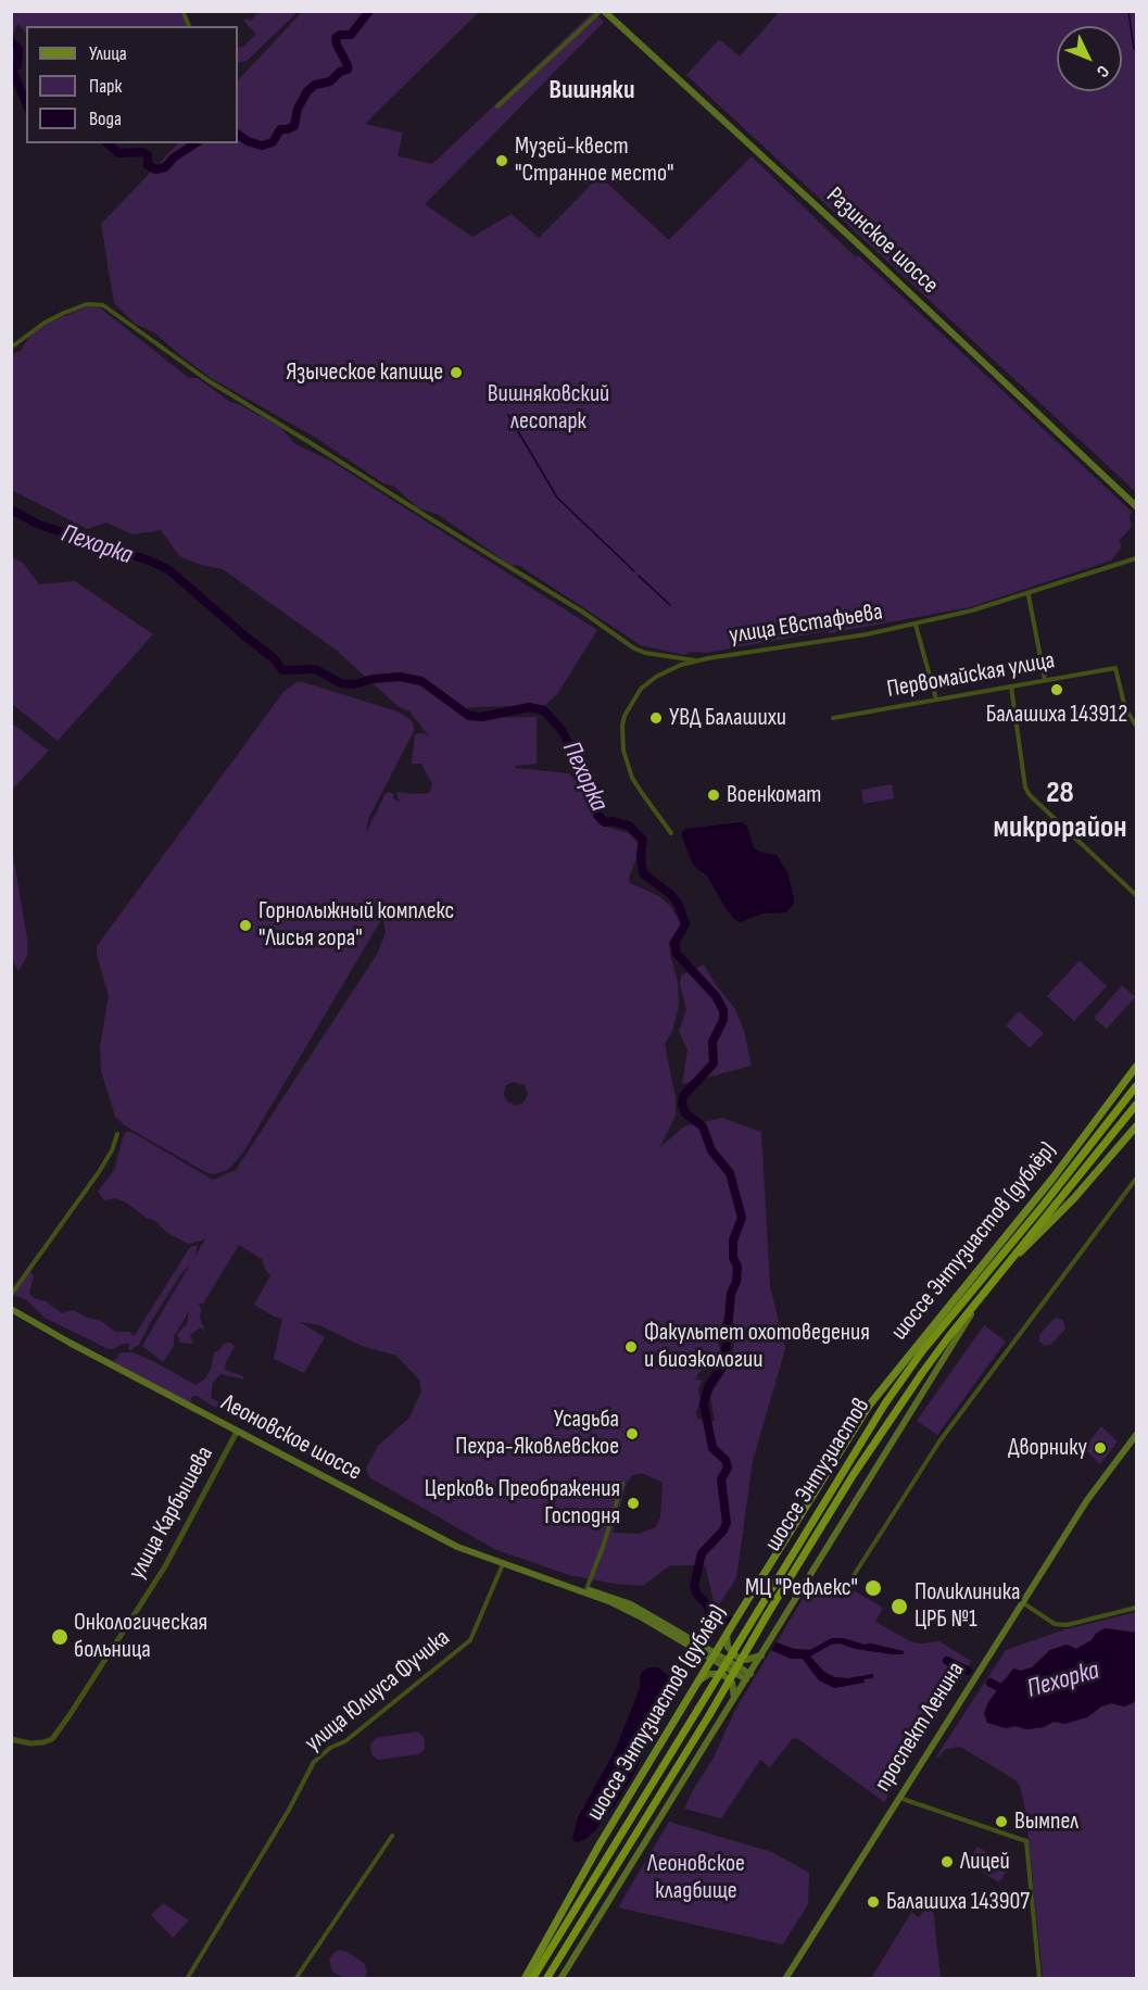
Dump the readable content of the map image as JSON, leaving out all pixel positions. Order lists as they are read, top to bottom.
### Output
{
  "streets": {
    "highway": ["шоссе Энтузиастов"],
    "main road": [
      "Разинское шоссе",
      "шоссе Энтузиастов (дублёр)",
      "Леоновское шоссе",
      "проспект Ленина"
    ],
    "street": [
      "улица Евстафьева",
      "Первомайская улица",
      "улица Карбышева",
      "улица Юлиуса Фучика"
    ]
  },
  "crossings": [
    ["шоссе Энтузиастов (дублёр)", "Леоновское шоссе"],
    ["шоссе Энтузиастов (дублёр)", "шоссе Энтузиастов"],
    ["Леоновское шоссе", "улица Карбышева"],
    ["Леоновское шоссе", "улица Юлиуса Фучика"]
  ],
  "districts": ["Вишняки", "28 микрорайон"],
  "water": ["Пехорка"],
  "parks": ["Вишняковский лесопарк", "Леоновское кладбище"],
  "places": [
    "Музей-квест \"Странное место\"",
    "Языческое капище",
    "Балашиха 143912",
    "УВД Балашихи",
    "Военкомат",
    "Горнолыжный комплекс \"Лисья гора\"",
    "Факультет охотоведения и биоэкологии",
    "Усадьба Пехра-Яковлевское",
    "Дворнику",
    "Церковь Преображения Господня",
    "МЦ \"Рефлекс\"",
    "Поликлиника ЦРБ №1",
    "Онкологическая больница",
    "Вымпел",
    "Лицей",
    "Балашиха 143907"
  ],
  "legend": ["Улица", "Парк", "Вода"],
  "north": "bottom right"
}
